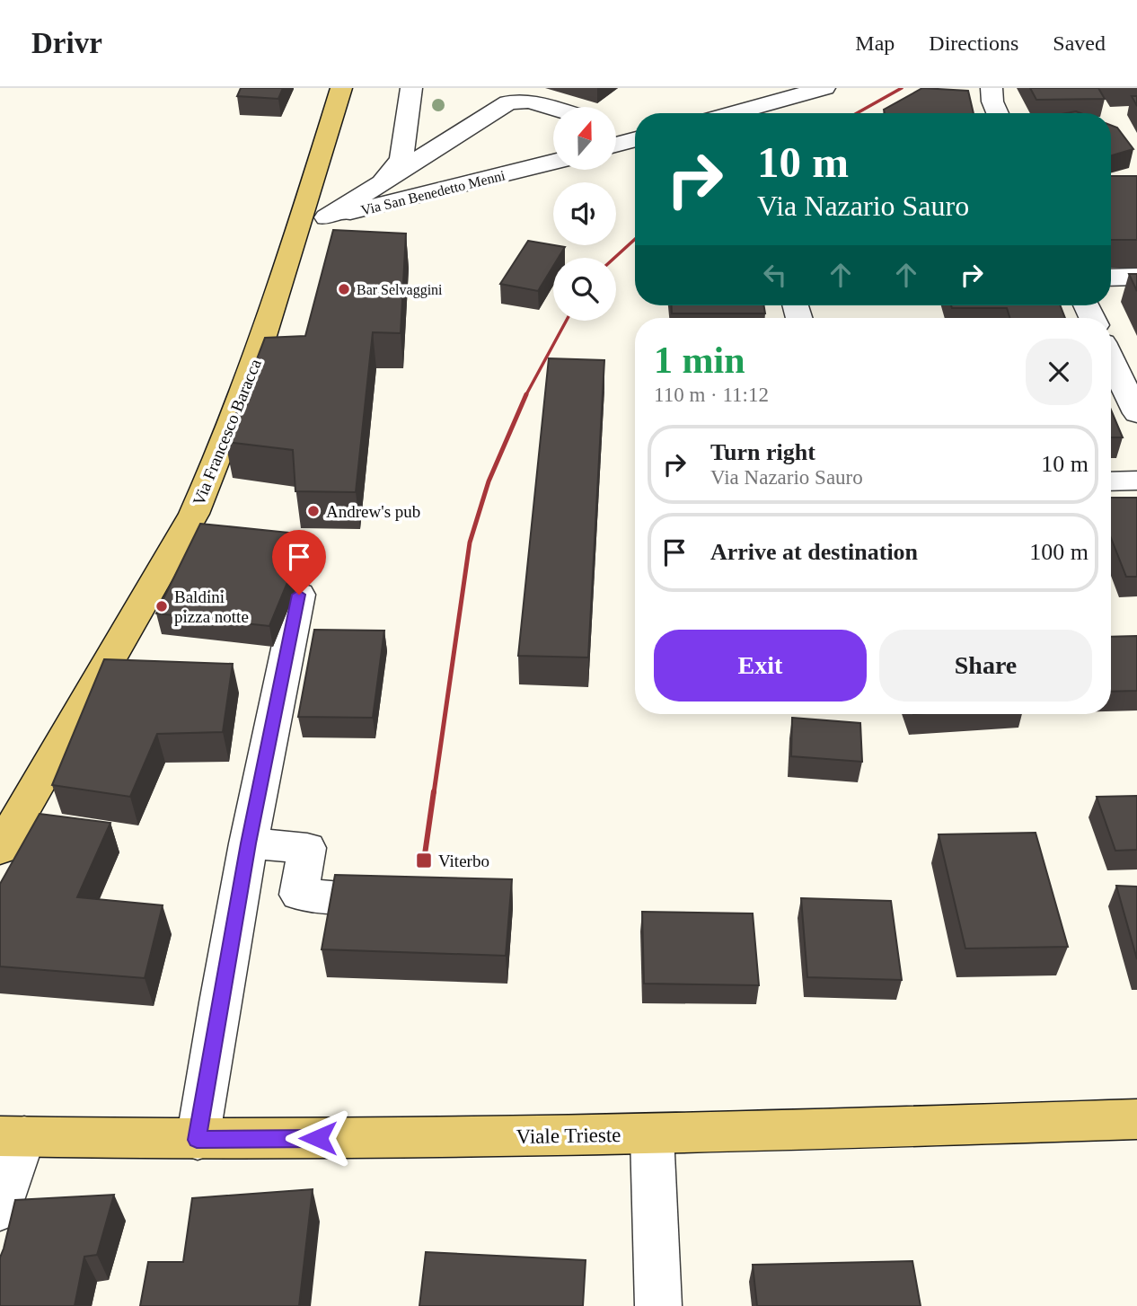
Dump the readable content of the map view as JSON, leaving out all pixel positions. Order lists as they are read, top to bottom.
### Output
{
  "streets": {
    "main road": ["Via Francesco Baracca", "Viale Trieste"],
    "street": ["Via San Benedetto Menni"]
  },
  "crossings": [
    ["Via San Benedetto Menni", "Via Francesco Baracca"]
  ],
  "places": {
    "other": ["Bar Selvaggini", "Andrew's pub", "Baldini pizza notte"],
    "transit": ["Viterbo"]
  },
  "north": "top",
  "page": {
    "header": "Drivr",
    "nav": ["Map", "Directions", "Saved"],
    "turn": ["10 m", "Via Nazario Sauro"],
    "heading": ["1 min", "110 m · 11:12"],
    "list": [
      {
        "name": "Turn right",
        "note": "Via Nazario Sauro",
        "value": "10 m"
      },
      {
        "name": "Arrive at destination",
        "value": "100 m"
      }
    ],
    "buttons": ["Exit", "Share"]
  }
}
